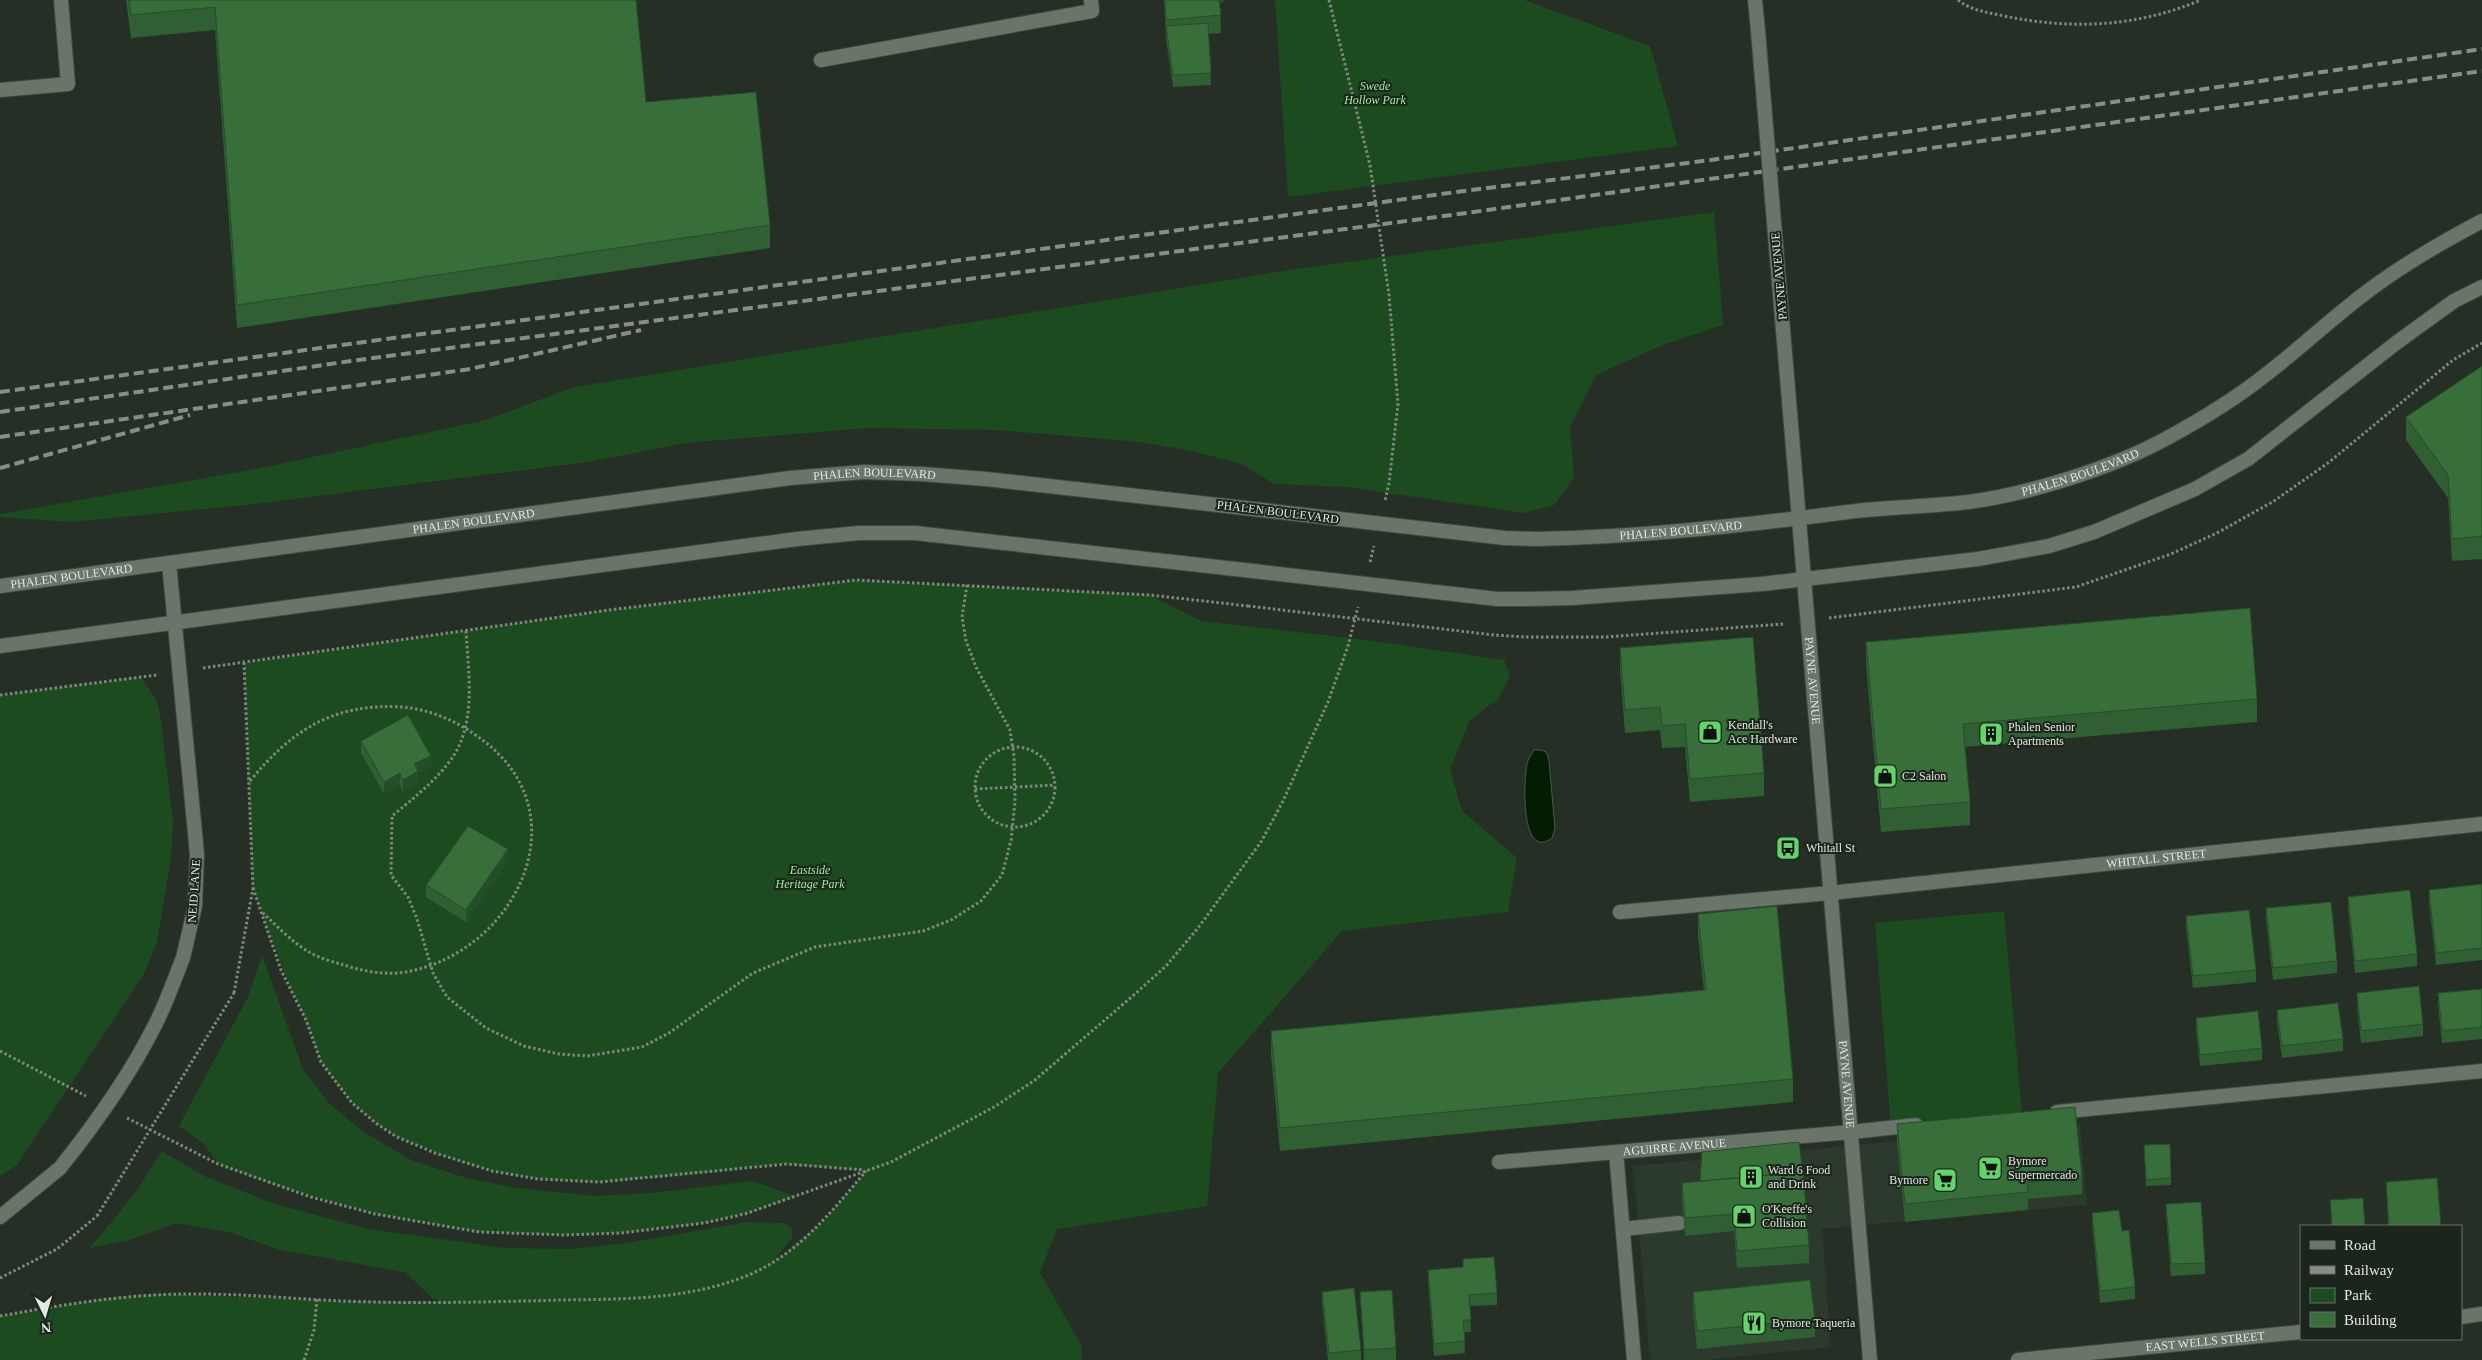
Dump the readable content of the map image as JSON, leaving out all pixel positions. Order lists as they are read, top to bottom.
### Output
{
  "streets": {
    "main road": [
      "PAYNE AVENUE",
      "PHALEN BOULEVARD",
      "WHITALL STREET",
      "NEID LANE",
      "AGUIRRE AVENUE",
      "EAST WELLS STREET"
    ]
  },
  "crossings": [
    ["PAYNE AVENUE", "PHALEN BOULEVARD"],
    ["PAYNE AVENUE", "WHITALL STREET"],
    ["PAYNE AVENUE", "AGUIRRE AVENUE"],
    ["PHALEN BOULEVARD", "NEID LANE"]
  ],
  "parks": ["Swede Hollow Park", "Eastside Heritage Park"],
  "places": {
    "shop": ["Kendall's Ace Hardware", "C2 Salon", "O'Keeffe's Collision"],
    "building": ["Phalen Senior Apartments", "Ward 6 Food and Drink"],
    "bus stop": ["Whitall St"],
    "supermarket": ["Bymore Supermercado", "Bymore"],
    "restaurant": ["Bymore Taqueria"]
  },
  "legend": [
    "Road",
    "Railway",
    "Park",
    "Building"
  ],
  "north": "bottom"
}
